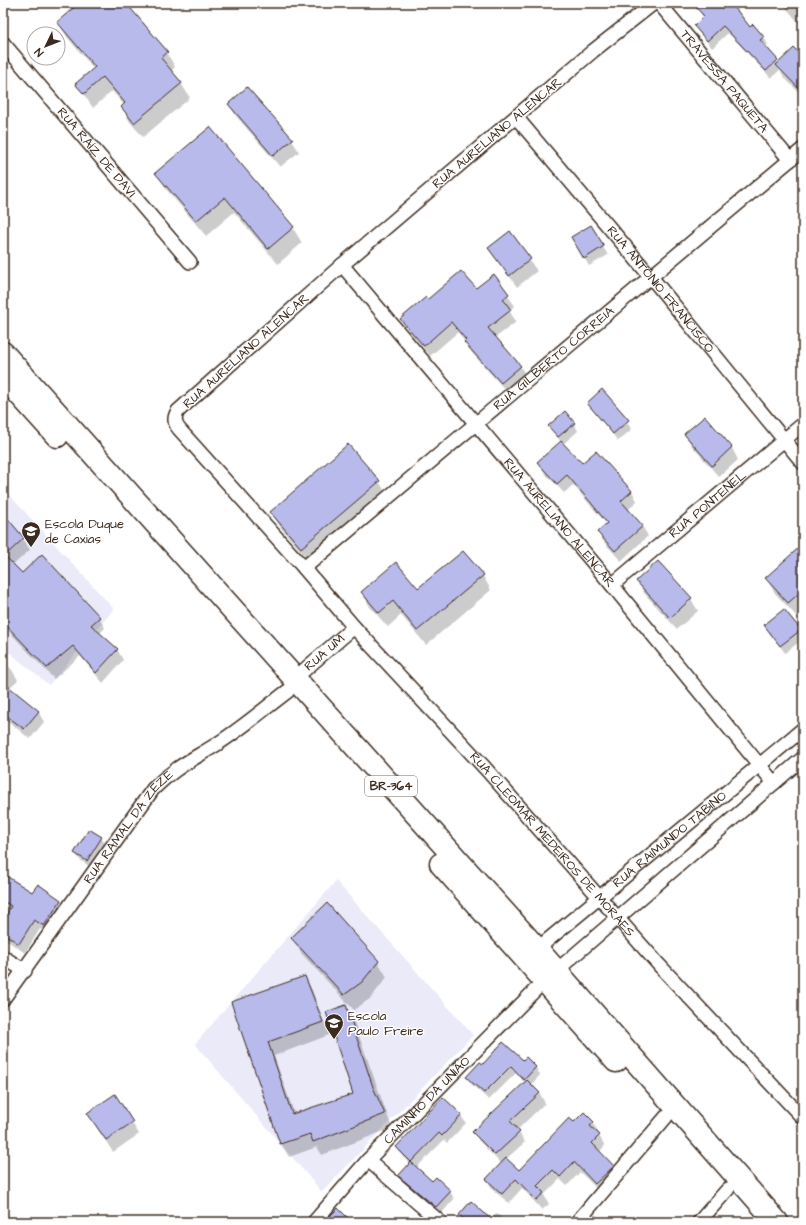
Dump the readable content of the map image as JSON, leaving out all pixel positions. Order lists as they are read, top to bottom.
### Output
{
  "streets": {
    "highway": ["BR-364"],
    "street": [
      "TRAVESSA PAQUETA",
      "RUA AURELIANO ALENCAR",
      "RUA RAÍZ DE DAVI",
      "RUA ANTÔNIO FRANCISCO",
      "RUA GILBERTO CORREIA",
      "RUA PONTENEL",
      "RUA UM",
      "RUA RAMAL DA ZEZE",
      "RUA RAIMUNDO TABINO",
      "RUA CLEOMAR MEDEIROS DE MORAES",
      "CAMINHO DA UNIÃO"
    ]
  },
  "crossings": [
    ["TRAVESSA PAQUETA", "RUA GILBERTO CORREIA"],
    ["RUA AURELIANO ALENCAR", "RUA ANTÔNIO FRANCISCO"],
    ["RUA AURELIANO ALENCAR", "RUA GILBERTO CORREIA"],
    ["RUA AURELIANO ALENCAR", "RUA PONTENEL"],
    ["RUA AURELIANO ALENCAR", "RUA RAIMUNDO TABINO"],
    ["RUA AURELIANO ALENCAR", "RUA CLEOMAR MEDEIROS DE MORAES"],
    ["RUA ANTÔNIO FRANCISCO", "RUA GILBERTO CORREIA"],
    ["RUA ANTÔNIO FRANCISCO", "RUA PONTENEL"],
    ["RUA GILBERTO CORREIA", "RUA CLEOMAR MEDEIROS DE MORAES"],
    ["RUA UM", "BR-364"],
    ["RUA UM", "RUA RAMAL DA ZEZE"],
    ["RUA UM", "RUA CLEOMAR MEDEIROS DE MORAES"],
    ["BR-364", "RUA RAMAL DA ZEZE"],
    ["BR-364", "RUA RAIMUNDO TABINO"],
    ["BR-364", "CAMINHO DA UNIÃO"],
    ["RUA RAIMUNDO TABINO", "RUA CLEOMAR MEDEIROS DE MORAES"],
    ["RUA RAIMUNDO TABINO", "CAMINHO DA UNIÃO"]
  ],
  "places": {
    "school or university": ["Escola Duque de Caxias", "Escola Paulo Freire"]
  },
  "north": "bottom left"
}
